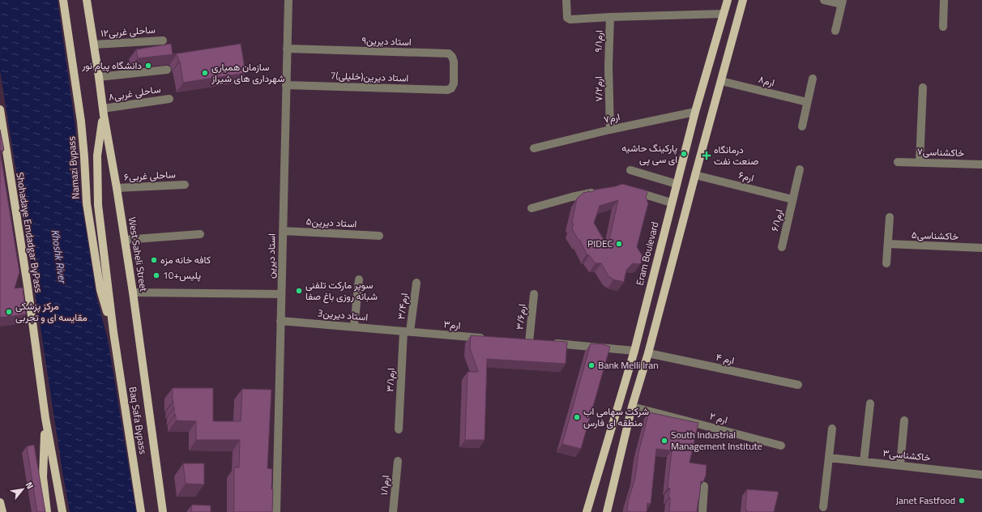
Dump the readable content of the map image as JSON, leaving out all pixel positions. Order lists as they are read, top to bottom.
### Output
{
  "streets": {
    "main road": [
      "Namazi Bypass",
      "Shohadaye Emdadgar ByPass",
      "Eram Boulevard",
      "West Saheli Street",
      "Baq Safa Bypass"
    ],
    "street": [
      "ساحلی غربی۱۲",
      "استاد دیرین۹",
      "۹/۱ارم",
      "7استاد دیرین(خلیلی)",
      "ارم۸",
      "۷/۲ارم",
      "ساحلی غربی۸",
      "ارم۷",
      "خاکشناسی۷",
      "ساحلی غربی۶",
      "ارم۶",
      "۶/۱ارم",
      "استاد دیرین۵",
      "خاکشناسی۵",
      "استاد دیرین",
      "۳/۴ارم",
      "3استاد دیرین",
      "۳/۶ارم",
      "ارم۳",
      "ارم ۴",
      "۳/۱ارم",
      "ارم ۲",
      "خاکشناسی۳",
      "۱/۱ارم"
    ]
  },
  "crossings": [
    ["ساحلی غربی۱۲", "West Saheli Street"],
    ["استاد دیرین۹", "7استاد دیرین(خلیلی)"],
    ["استاد دیرین۹", "استاد دیرین"],
    ["۹/۱ارم", "۷/۲ارم"],
    ["7استاد دیرین(خلیلی)", "استاد دیرین"],
    ["۷/۲ارم", "ارم۷"],
    ["ساحلی غربی۸", "West Saheli Street"],
    ["ارم۷", "Eram Boulevard"],
    ["Namazi Bypass", "Baq Safa Bypass"],
    ["ساحلی غربی۶", "West Saheli Street"],
    ["ارم۶", "۶/۱ارم"],
    ["استاد دیرین۵", "استاد دیرین"],
    ["استاد دیرین", "3استاد دیرین"],
    ["۳/۴ارم", "3استاد دیرین"],
    ["۳/۴ارم", "ارم۳"],
    ["۳/۴ارم", "۳/۱ارم"],
    ["3استاد دیرین", "ارم۳"],
    ["3استاد دیرین", "۳/۱ارم"],
    ["ارم۳", "۳/۱ارم"]
  ],
  "water": ["Khoshk River"],
  "places": {
    "other": [
      "دانشگاه پیام نور",
      "سازمان همیاری شهرداری های شیراز",
      "پارکینگ حاشیه ای سی پی",
      "PIDEC",
      "کافه خانه مزه",
      "پلیس+10",
      "سوپر مارکت تلفنی شبانه روزی باغ صفا",
      "مرکز پزشکی مقایسه ای و تجربی",
      "Bank Melli Iran",
      "شرکت سهامی اب منطقه ای فارس",
      "South Industrial Management Institute",
      "Janet Fastfood"
    ],
    "health": ["درمانگاه صنعت نفت"]
  },
  "north": "top right"
}
